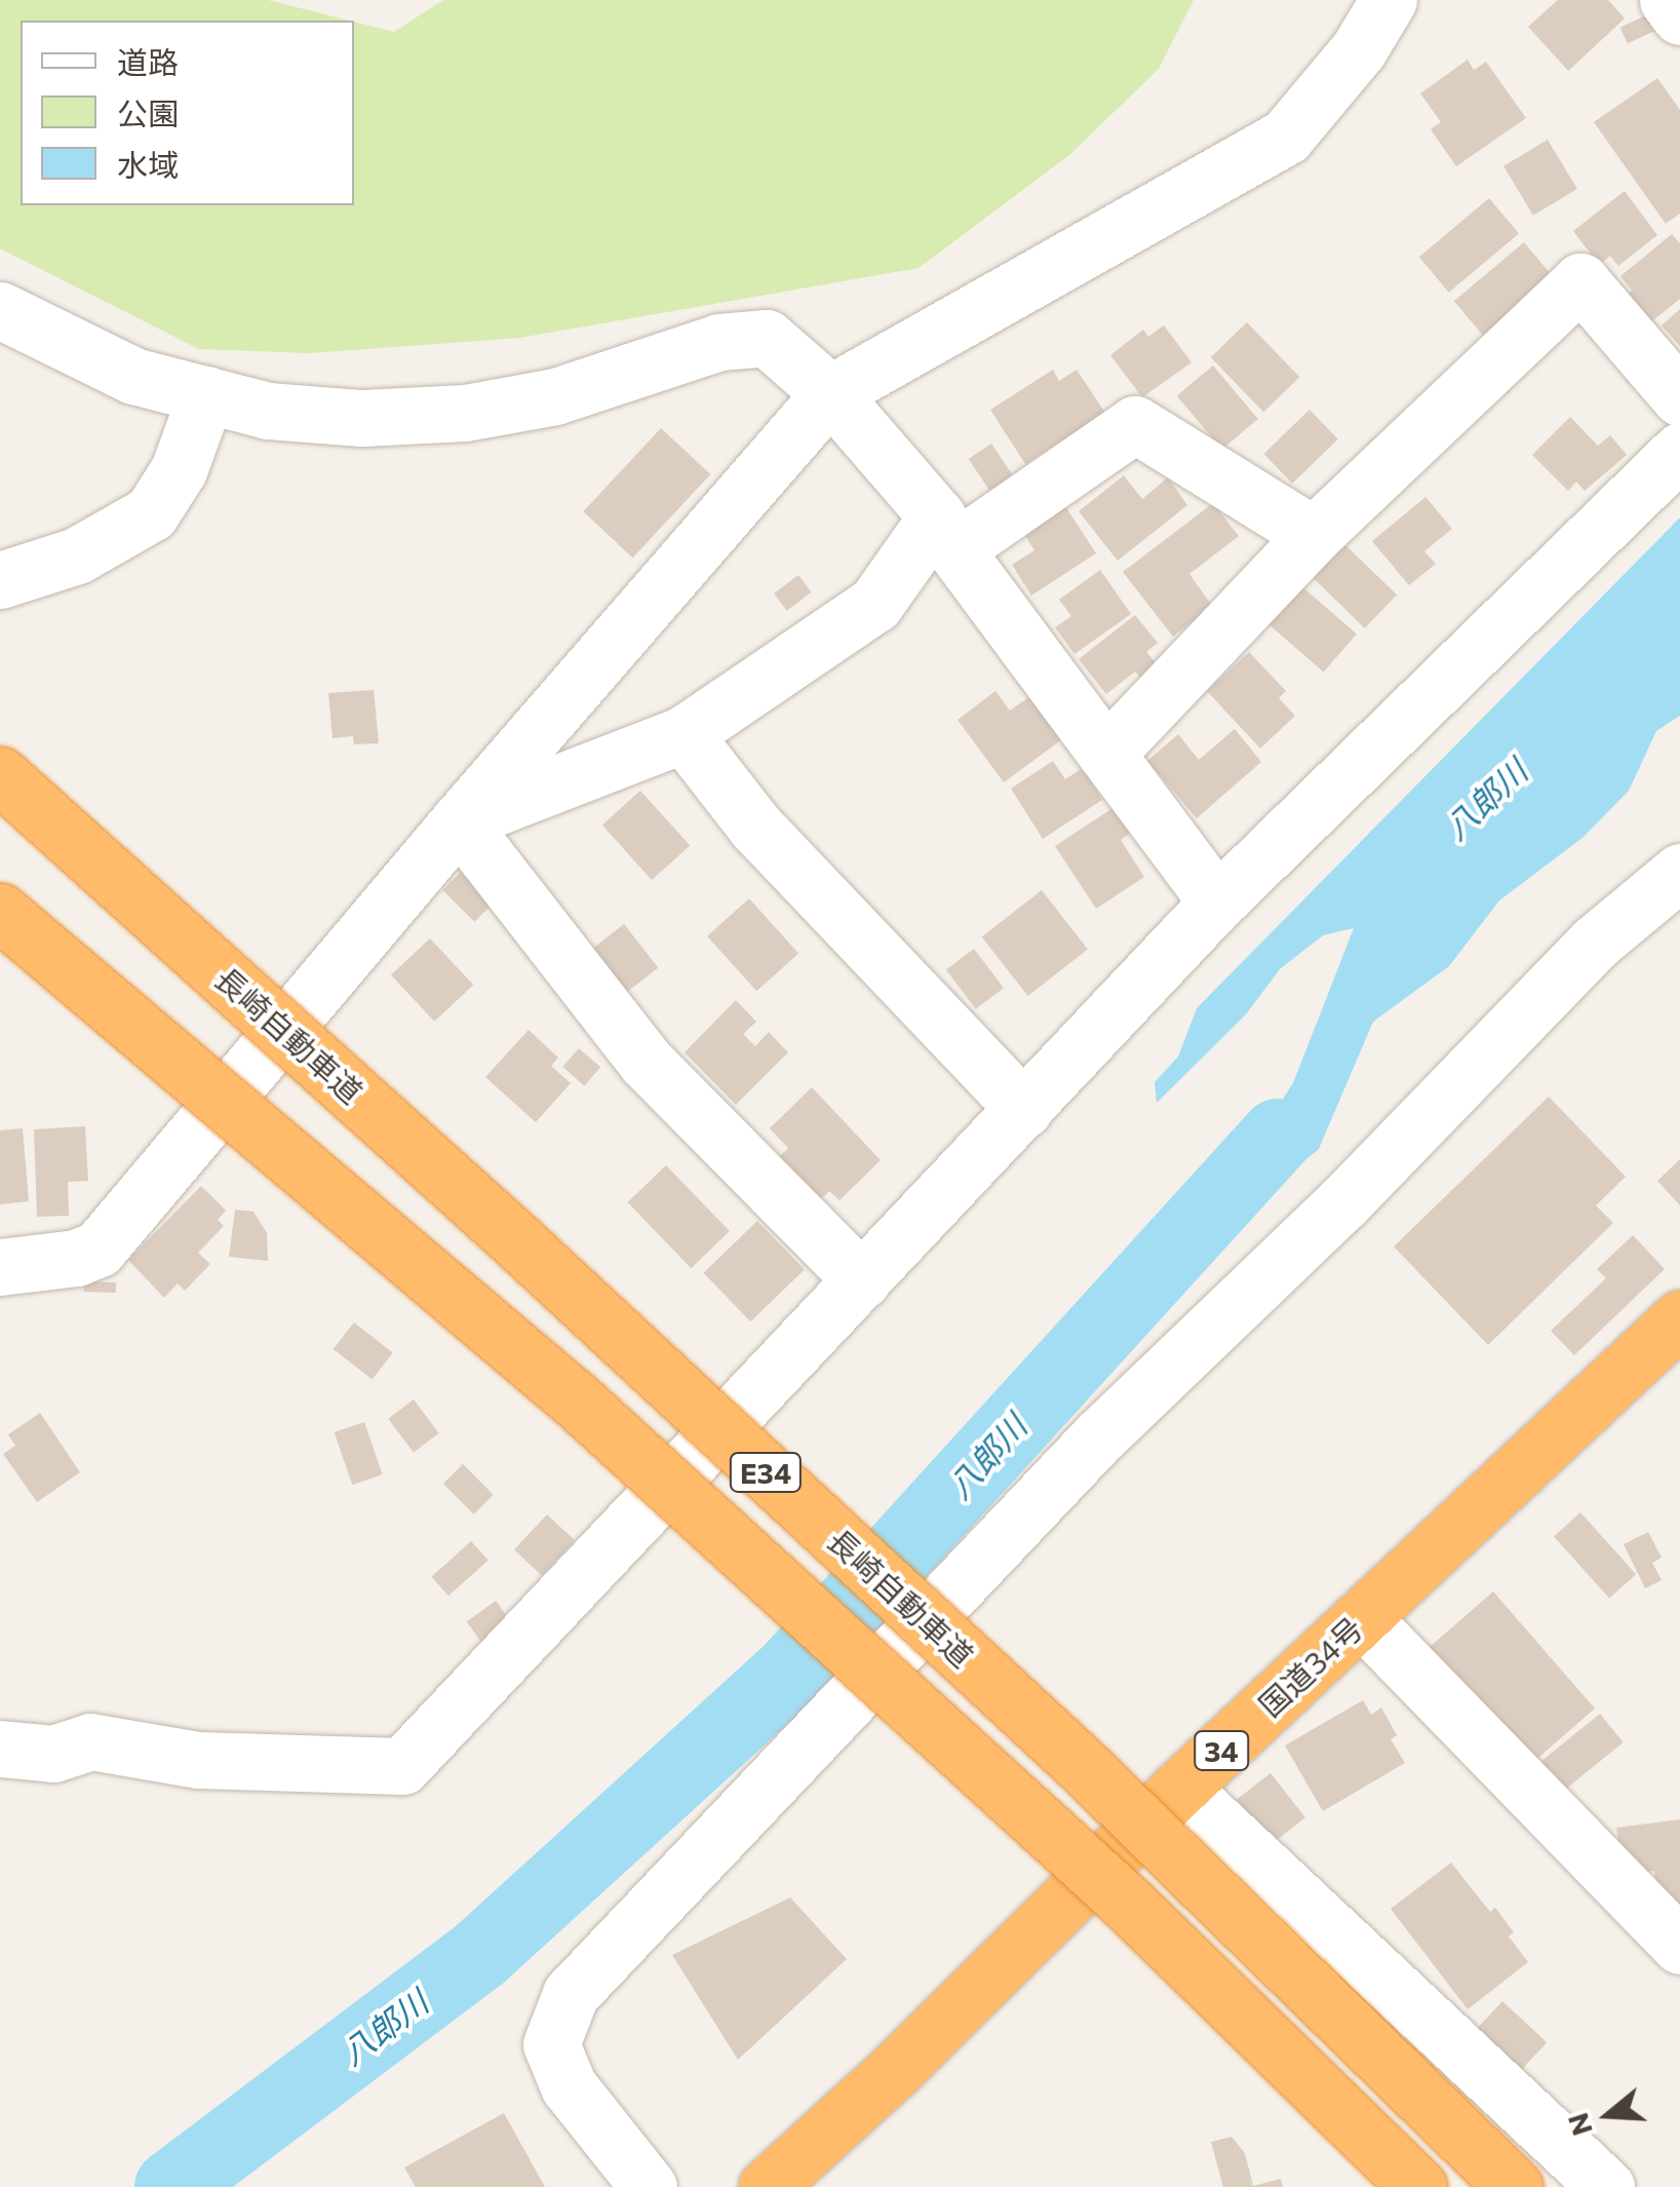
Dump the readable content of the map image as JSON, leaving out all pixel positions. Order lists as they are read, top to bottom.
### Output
{
  "streets": {
    "highway": [
      "長崎自動車道",
      "E34",
      "国道34号",
      "34"
    ]
  },
  "water": ["八郎川"],
  "legend": ["道路", "公園", "水域"],
  "north": "left"
}
